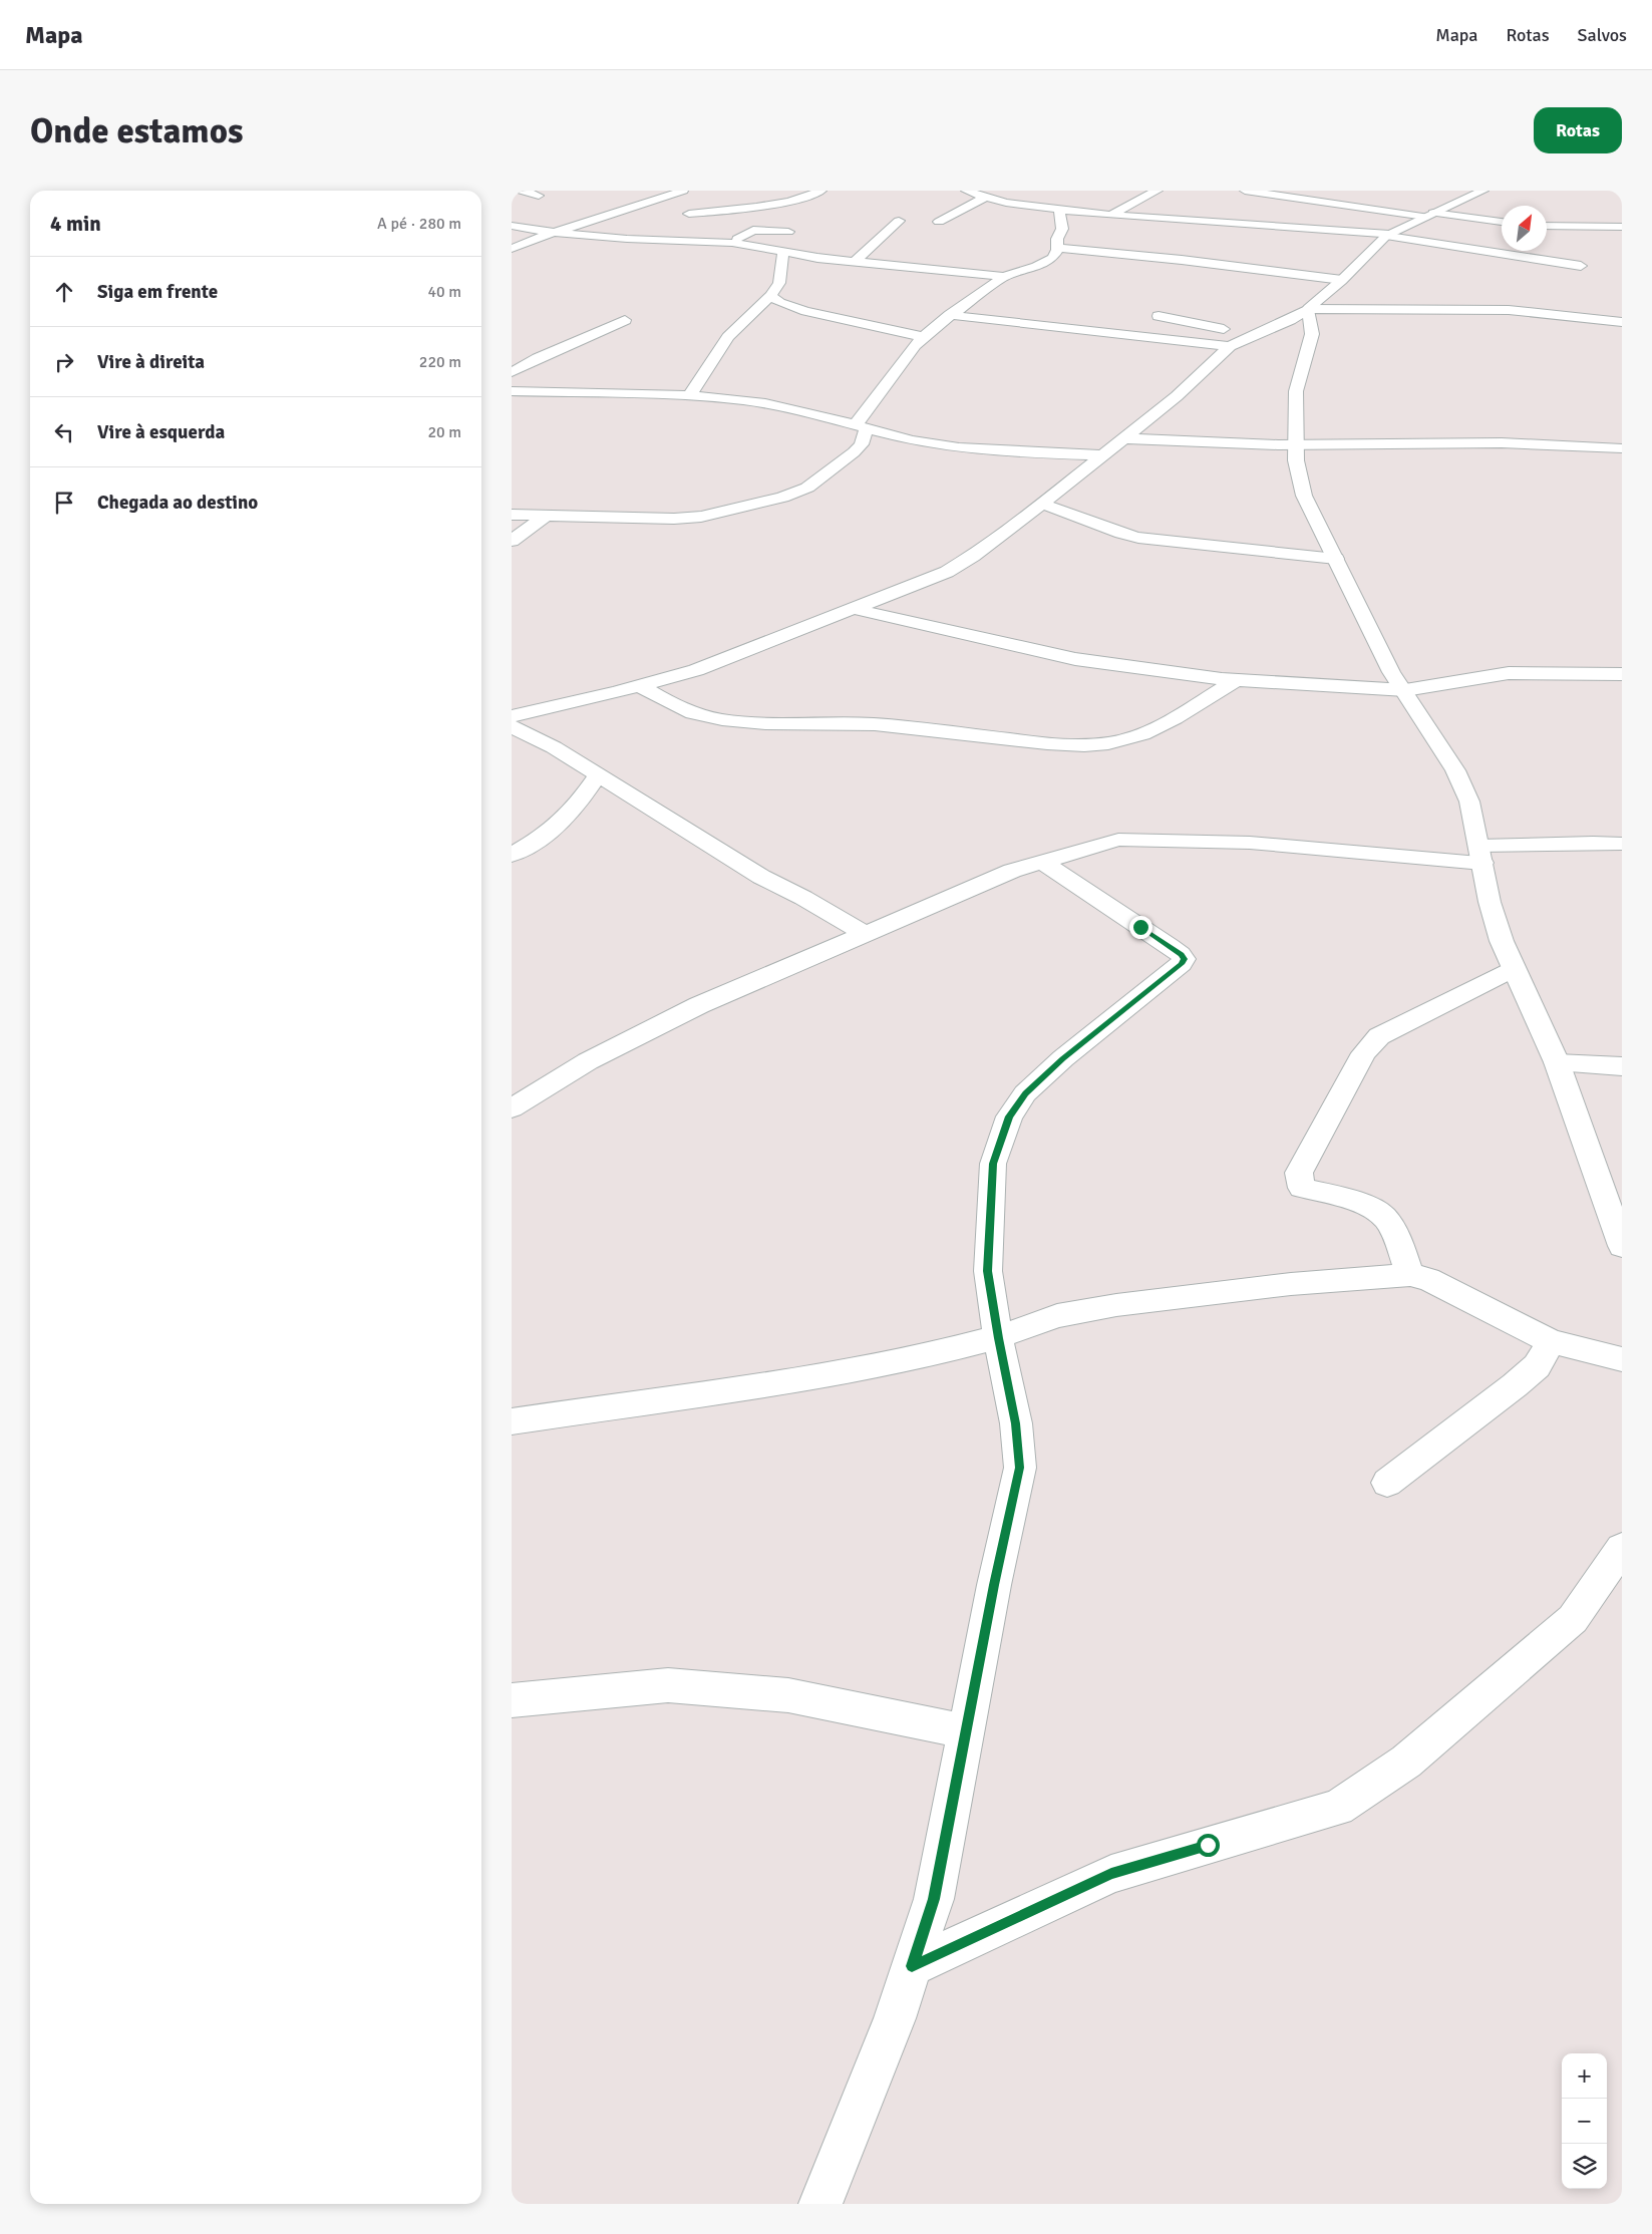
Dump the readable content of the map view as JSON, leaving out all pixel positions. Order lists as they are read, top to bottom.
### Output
{
  "north": "top right",
  "page": {
    "header": "Mapa",
    "nav": ["Mapa", "Rotas", "Salvos"],
    "buttons": "Rotas",
    "title": "Onde estamos",
    "heading": ["4 min", "A pé · 280 m"],
    "list": [
      ["Siga em frente", "40 m"],
      ["Vire à direita", "220 m"],
      ["Vire à esquerda", "20 m"],
      "Chegada ao destino"
    ],
    "map_buttons": ["+", "−"]
  }
}
